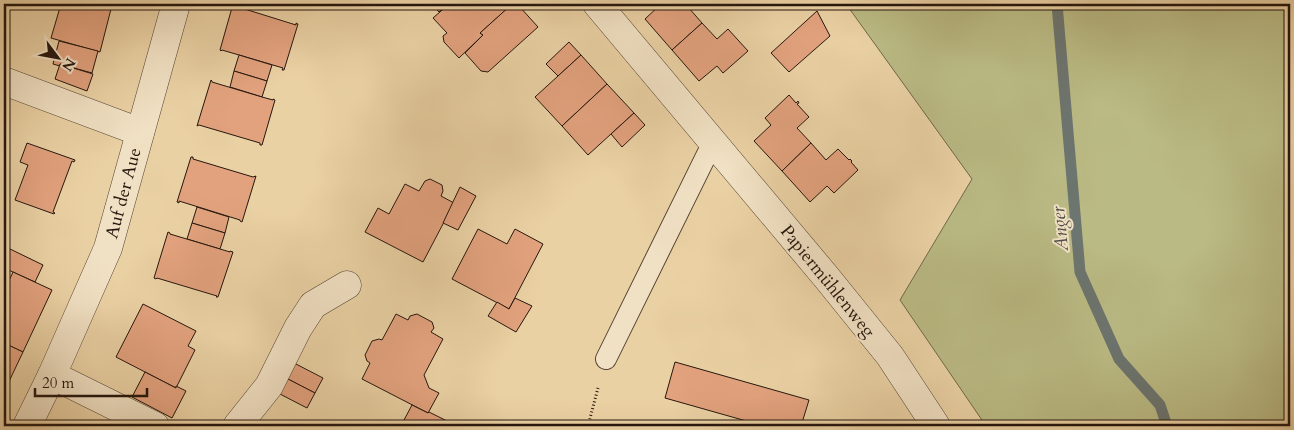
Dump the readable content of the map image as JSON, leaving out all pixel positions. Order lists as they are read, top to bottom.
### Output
{
  "streets": {
    "street": ["Auf der Aue", "Papiermühlenweg"]
  },
  "water": ["Anger"],
  "scale_bar": "20 m",
  "north": "bottom right"
}
